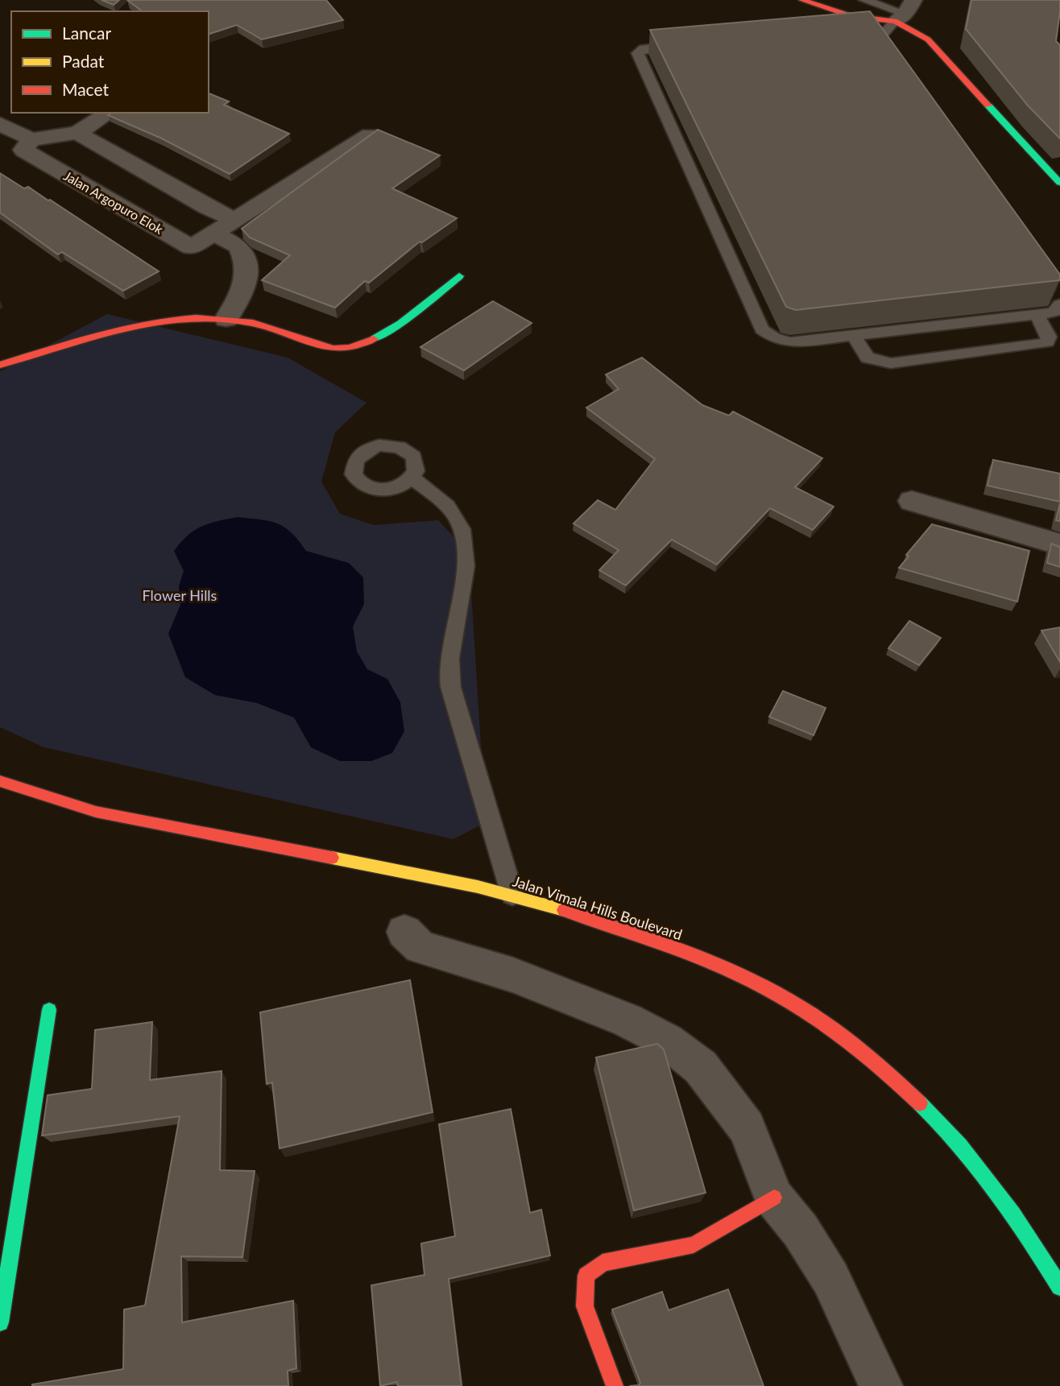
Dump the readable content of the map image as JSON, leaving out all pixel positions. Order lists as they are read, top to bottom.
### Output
{
  "streets": {
    "street": ["Jalan Argopuro Elok", "Jalan Vimala Hills Boulevard"]
  },
  "parks": ["Flower Hills"],
  "legend": ["Lancar", "Padat", "Macet"]
}
